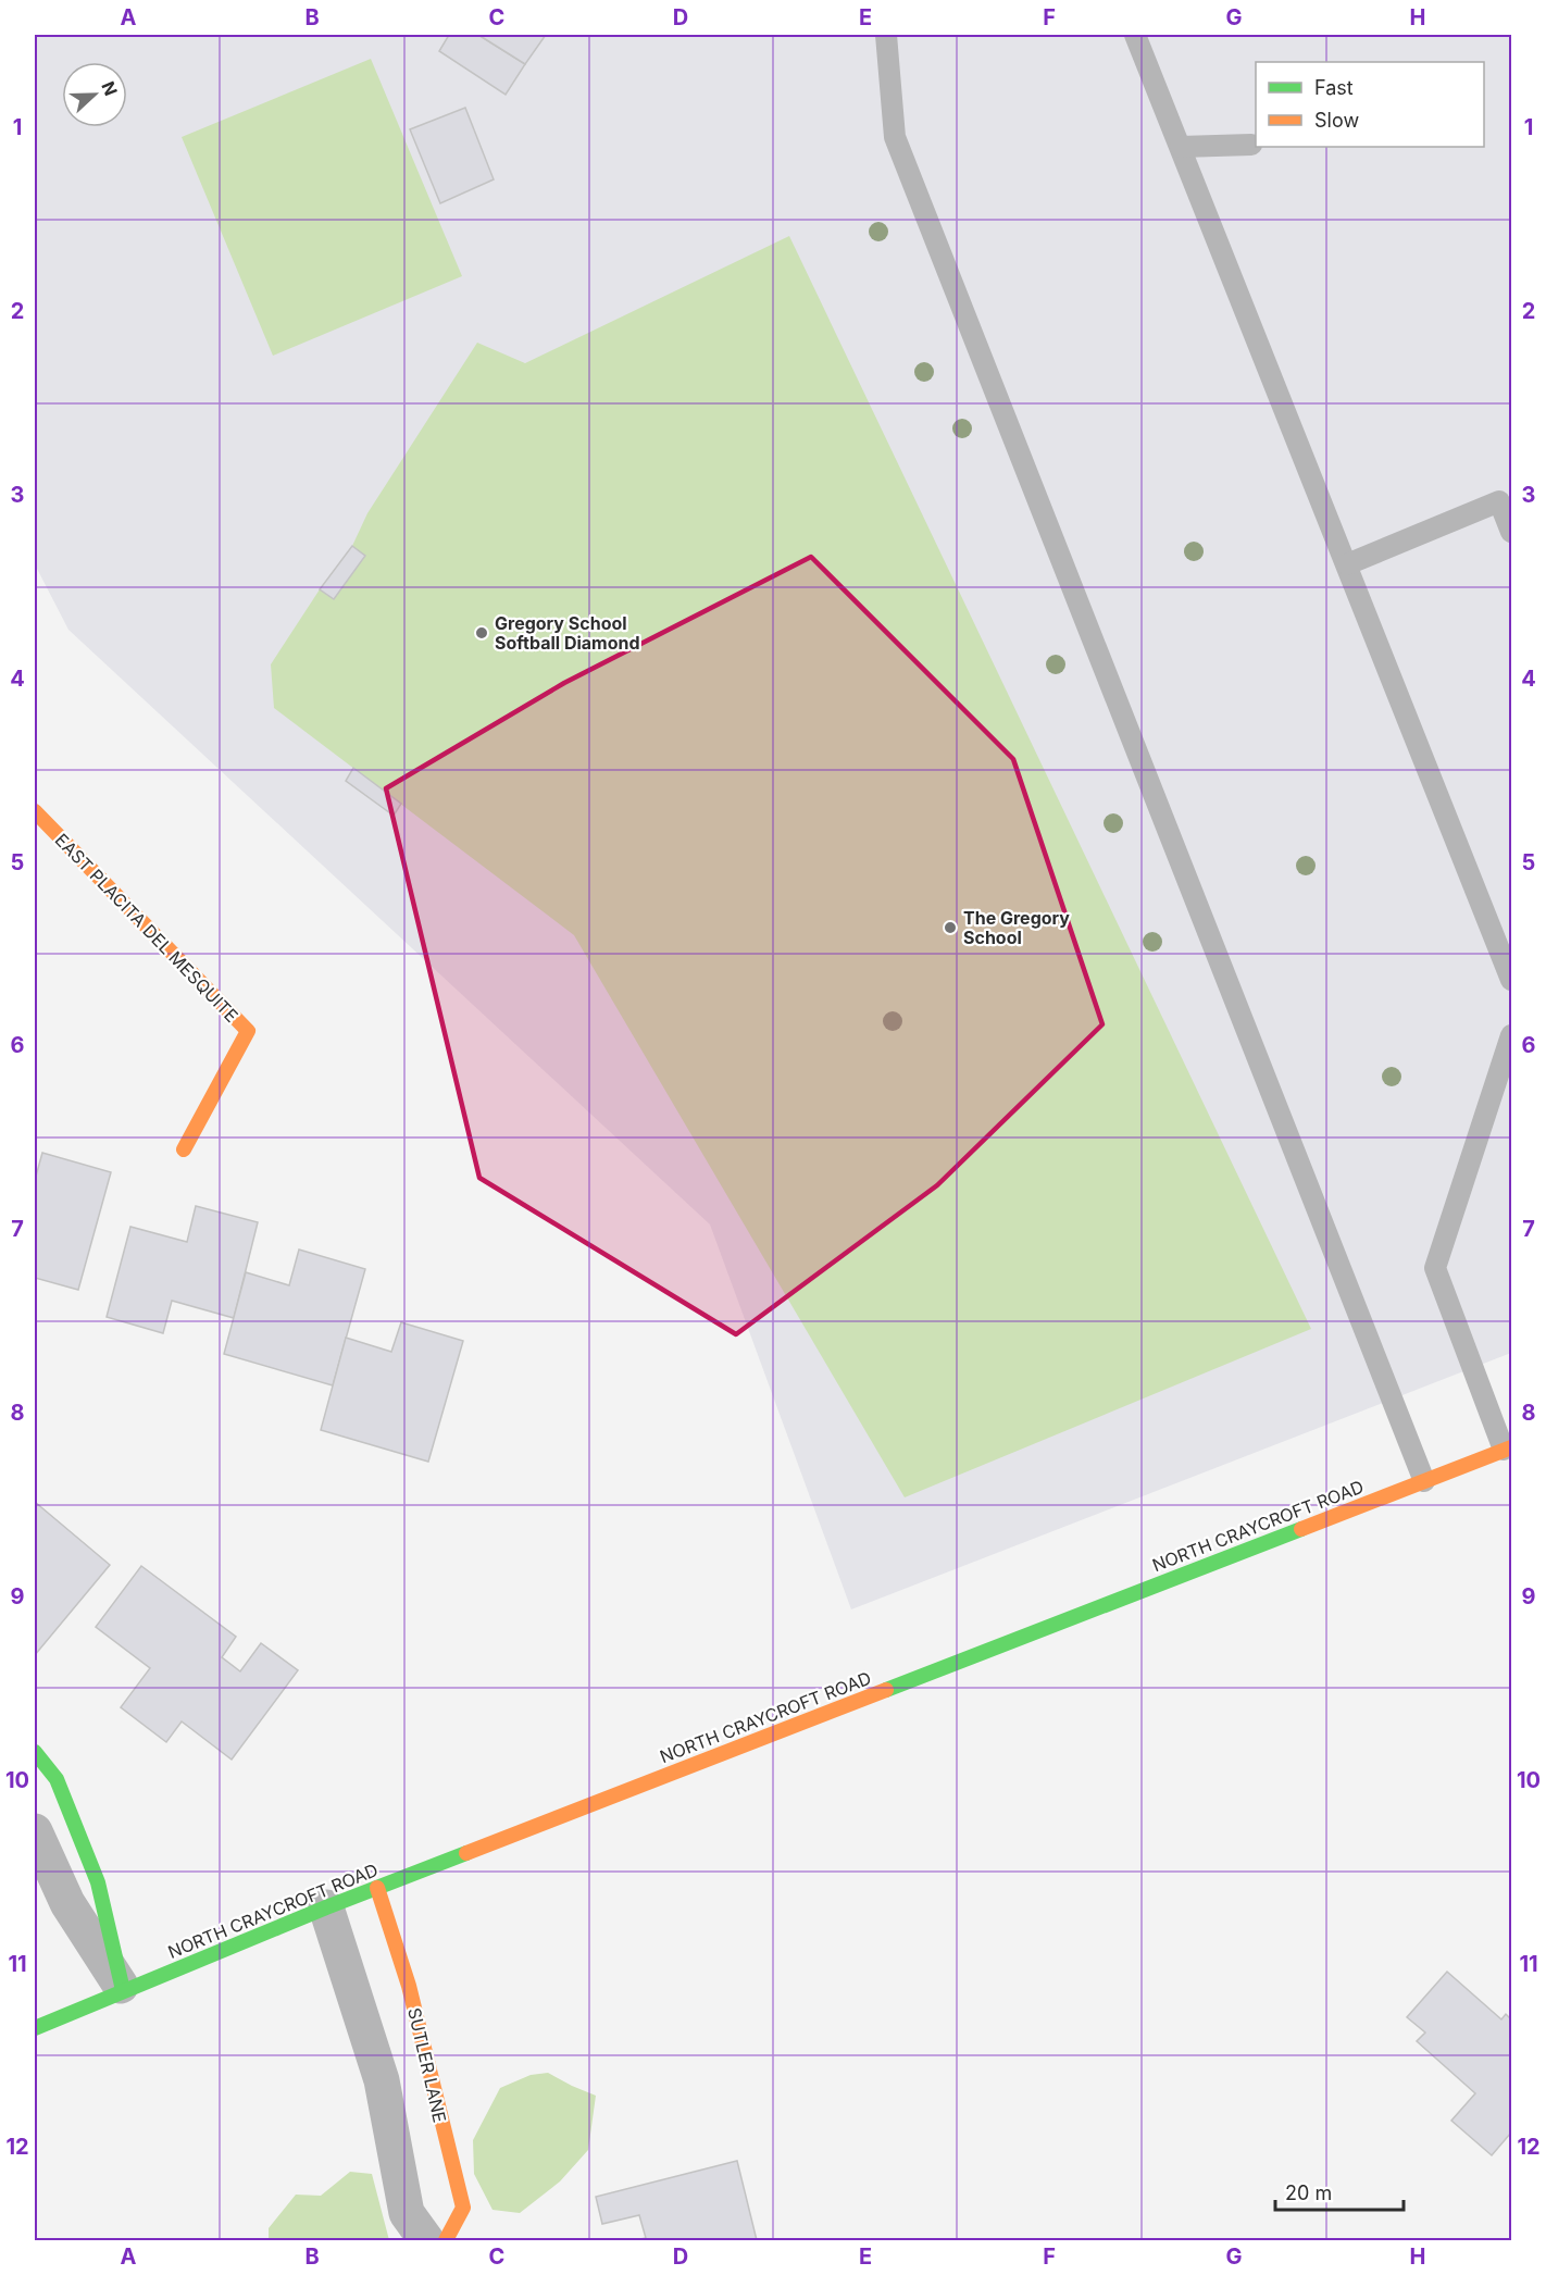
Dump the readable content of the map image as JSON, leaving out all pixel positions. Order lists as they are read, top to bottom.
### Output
{
  "streets": {
    "main road": ["EAST PLACITA DEL MESQUITE", "NORTH CRAYCROFT ROAD", "SUTLER LANE"]
  },
  "crossings": [
    ["NORTH CRAYCROFT ROAD", "SUTLER LANE"]
  ],
  "places": ["Gregory School Softball Diamond", "The Gregory School"],
  "legend": ["Fast", "Slow"],
  "scale_bar": "20 m",
  "north": "right",
  "grid": {
    "columns": [
      "A",
      "B",
      "C",
      "D",
      "E",
      "F",
      "G",
      "H"
    ],
    "rows": [
      "1",
      "2",
      "3",
      "4",
      "5",
      "6",
      "7",
      "8",
      "9",
      "10",
      "11",
      "12"
    ]
  }
}
